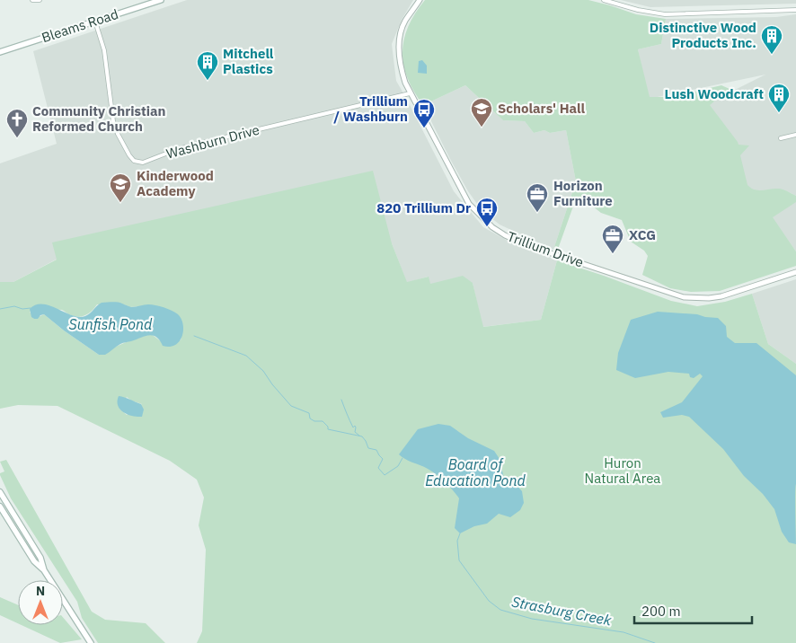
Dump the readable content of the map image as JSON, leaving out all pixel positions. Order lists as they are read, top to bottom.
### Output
{
  "streets": {
    "main road": ["Bleams Road"],
    "street": ["Washburn Drive", "Trillium Drive"]
  },
  "crossings": [
    ["Bleams Road", "Washburn Drive"],
    ["Washburn Drive", "Trillium Drive"]
  ],
  "water": ["Sunfish Pond", "Board of Education Pond", "Strasburg Creek"],
  "parks": ["Huron Natural Area"],
  "places": {
    "building": ["Distinctive Wood Products Inc.", "Mitchell Plastics", "Lush Woodcraft"],
    "school or university": ["Scholars' Hall", "Kinderwood Academy"],
    "bus stop": ["Trillium / Washburn", "820 Trillium Dr"],
    "church": ["Community Christian Reformed Church"],
    "office": ["Horizon Furniture", "XCG"]
  },
  "scale_bar": "200 m",
  "north": "top"
}
